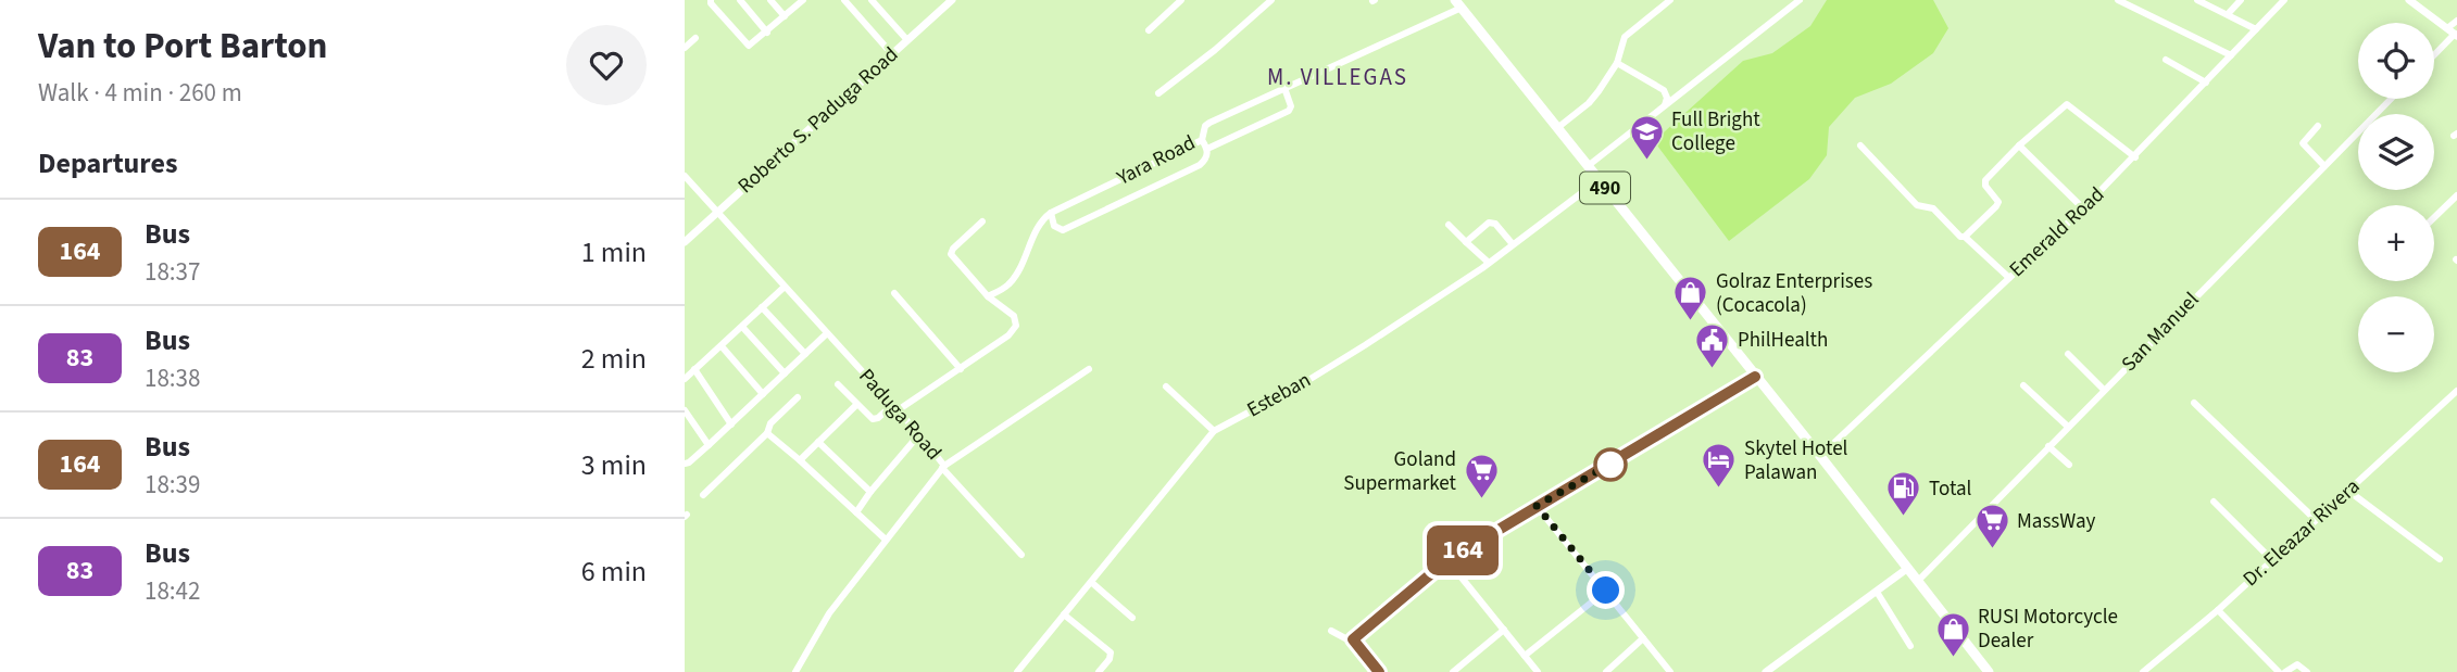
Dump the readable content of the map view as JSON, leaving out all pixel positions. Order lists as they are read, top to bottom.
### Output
{
  "streets": {
    "main road": ["490"],
    "street": [
      "Roberto S. Paduga Road",
      "Yara Road",
      "Emerald Road",
      "San Manuel",
      "Esteban",
      "Paduga Road",
      "Dr. Eleazar Rivera"
    ]
  },
  "crossings": [
    ["Roberto S. Paduga Road", "Paduga Road"],
    ["Yara Road", "490"],
    ["490", "Emerald Road"],
    ["490", "San Manuel"],
    ["490", "Esteban"]
  ],
  "districts": ["M. VILLEGAS"],
  "places": {
    "school or university": ["Full Bright College"],
    "shop": ["Golraz Enterprises (Cocacola)", "RUSI Motorcycle Dealer"],
    "public building": ["PhilHealth"],
    "hotel": ["Skytel Hotel Palawan"],
    "supermarket": ["Goland Supermarket", "MassWay"],
    "fuel station": ["Total"]
  },
  "lines": ["bus line 164"],
  "page": {
    "heading": [
      ["Van to Port Barton", "Walk · 4 min · 260 m"],
      "Departures"
    ],
    "on_map": "164",
    "map_buttons": ["+", "−"],
    "list": [
      {
        "mark": "164",
        "name": "Bus",
        "note": "18:37",
        "value": "1 min"
      },
      {
        "mark": "83",
        "name": "Bus",
        "note": "18:38",
        "value": "2 min"
      },
      {
        "mark": "164",
        "name": "Bus",
        "note": "18:39",
        "value": "3 min"
      },
      {
        "mark": "83",
        "name": "Bus",
        "note": "18:42",
        "value": "6 min"
      }
    ]
  }
}
